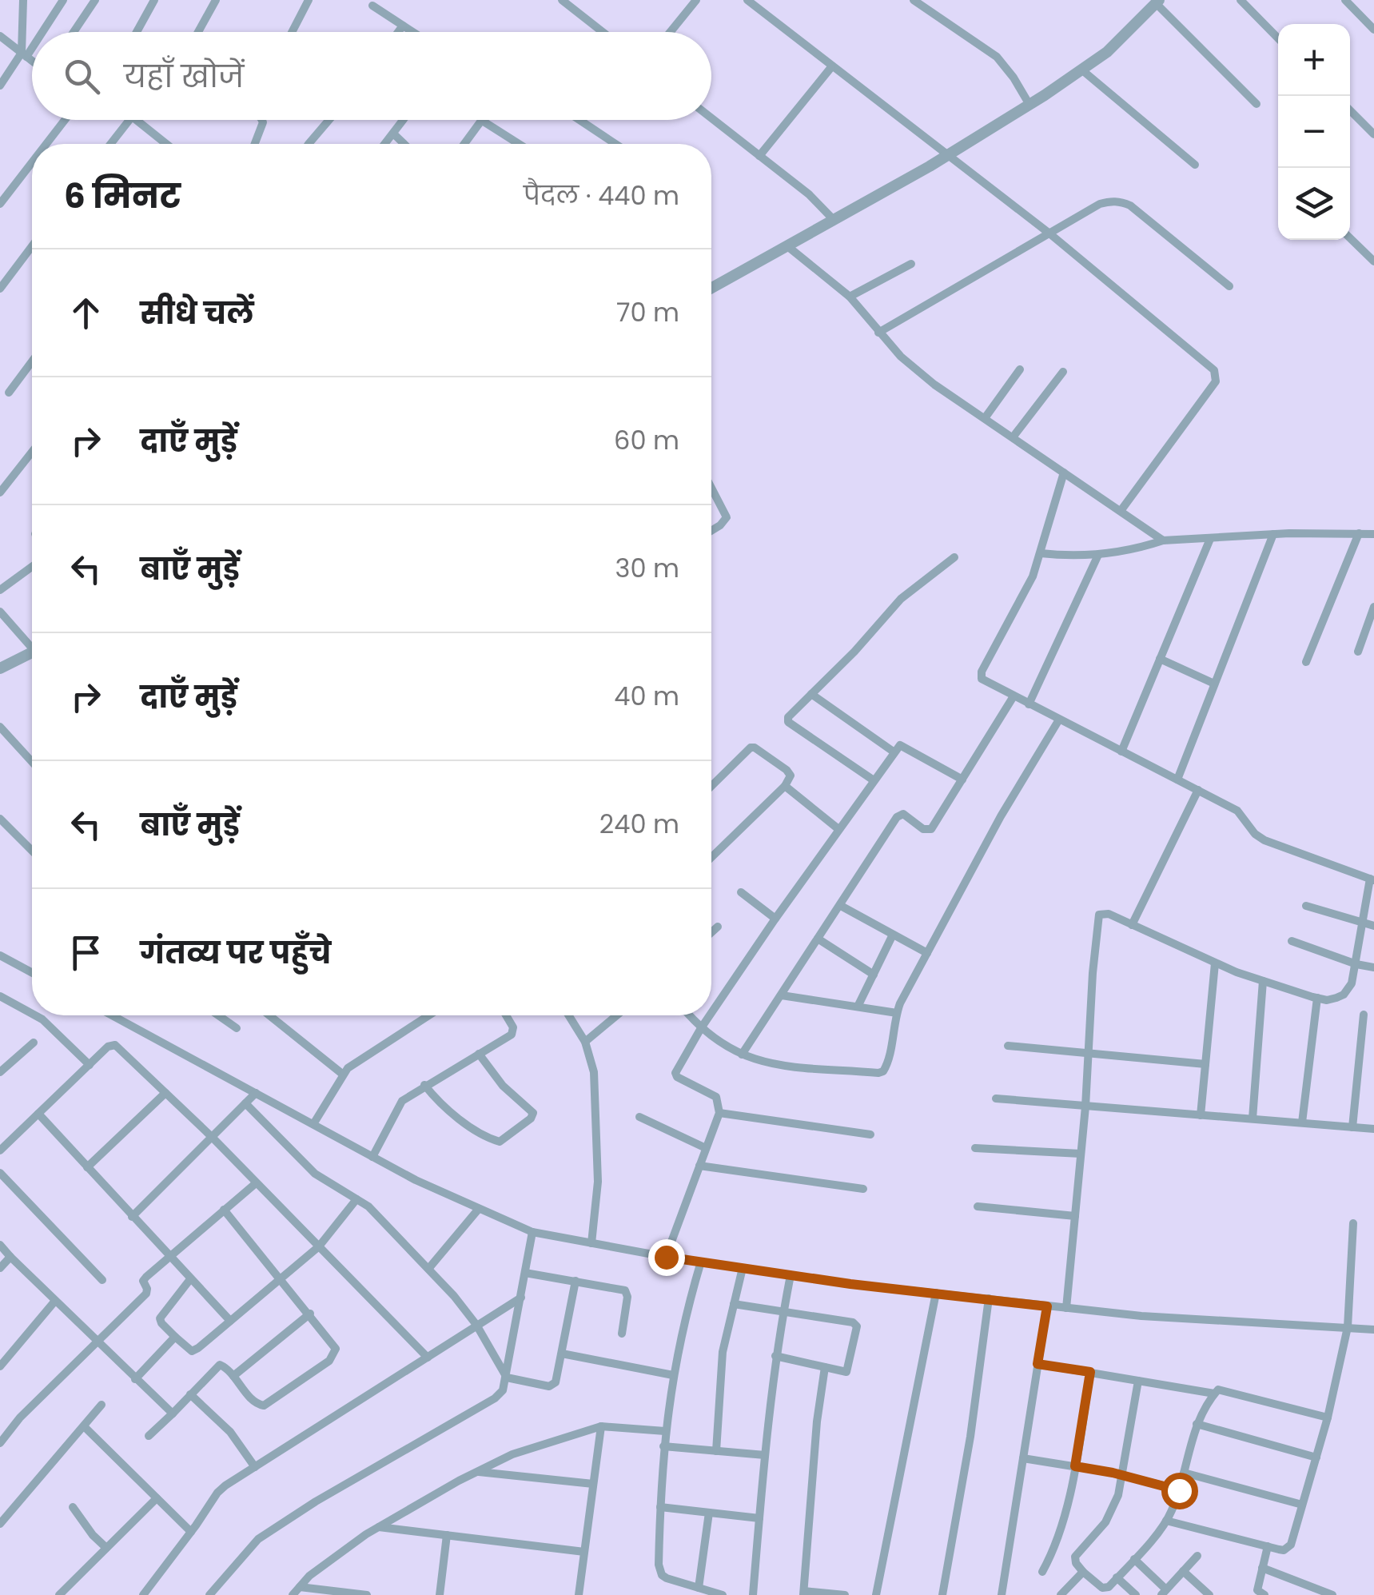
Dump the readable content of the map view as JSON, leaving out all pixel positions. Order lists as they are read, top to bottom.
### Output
{
  "page": {
    "map_buttons": ["+", "−"],
    "search": "यहाँ खोजें",
    "heading": ["6 मिनट", "पैदल · 440 m"],
    "list": [
      ["सीधे चलें", "70 m"],
      ["दाएँ मुड़ें", "60 m"],
      ["बाएँ मुड़ें", "30 m"],
      ["दाएँ मुड़ें", "40 m"],
      ["बाएँ मुड़ें", "240 m"],
      "गंतव्य पर पहुँचे"
    ]
  }
}
